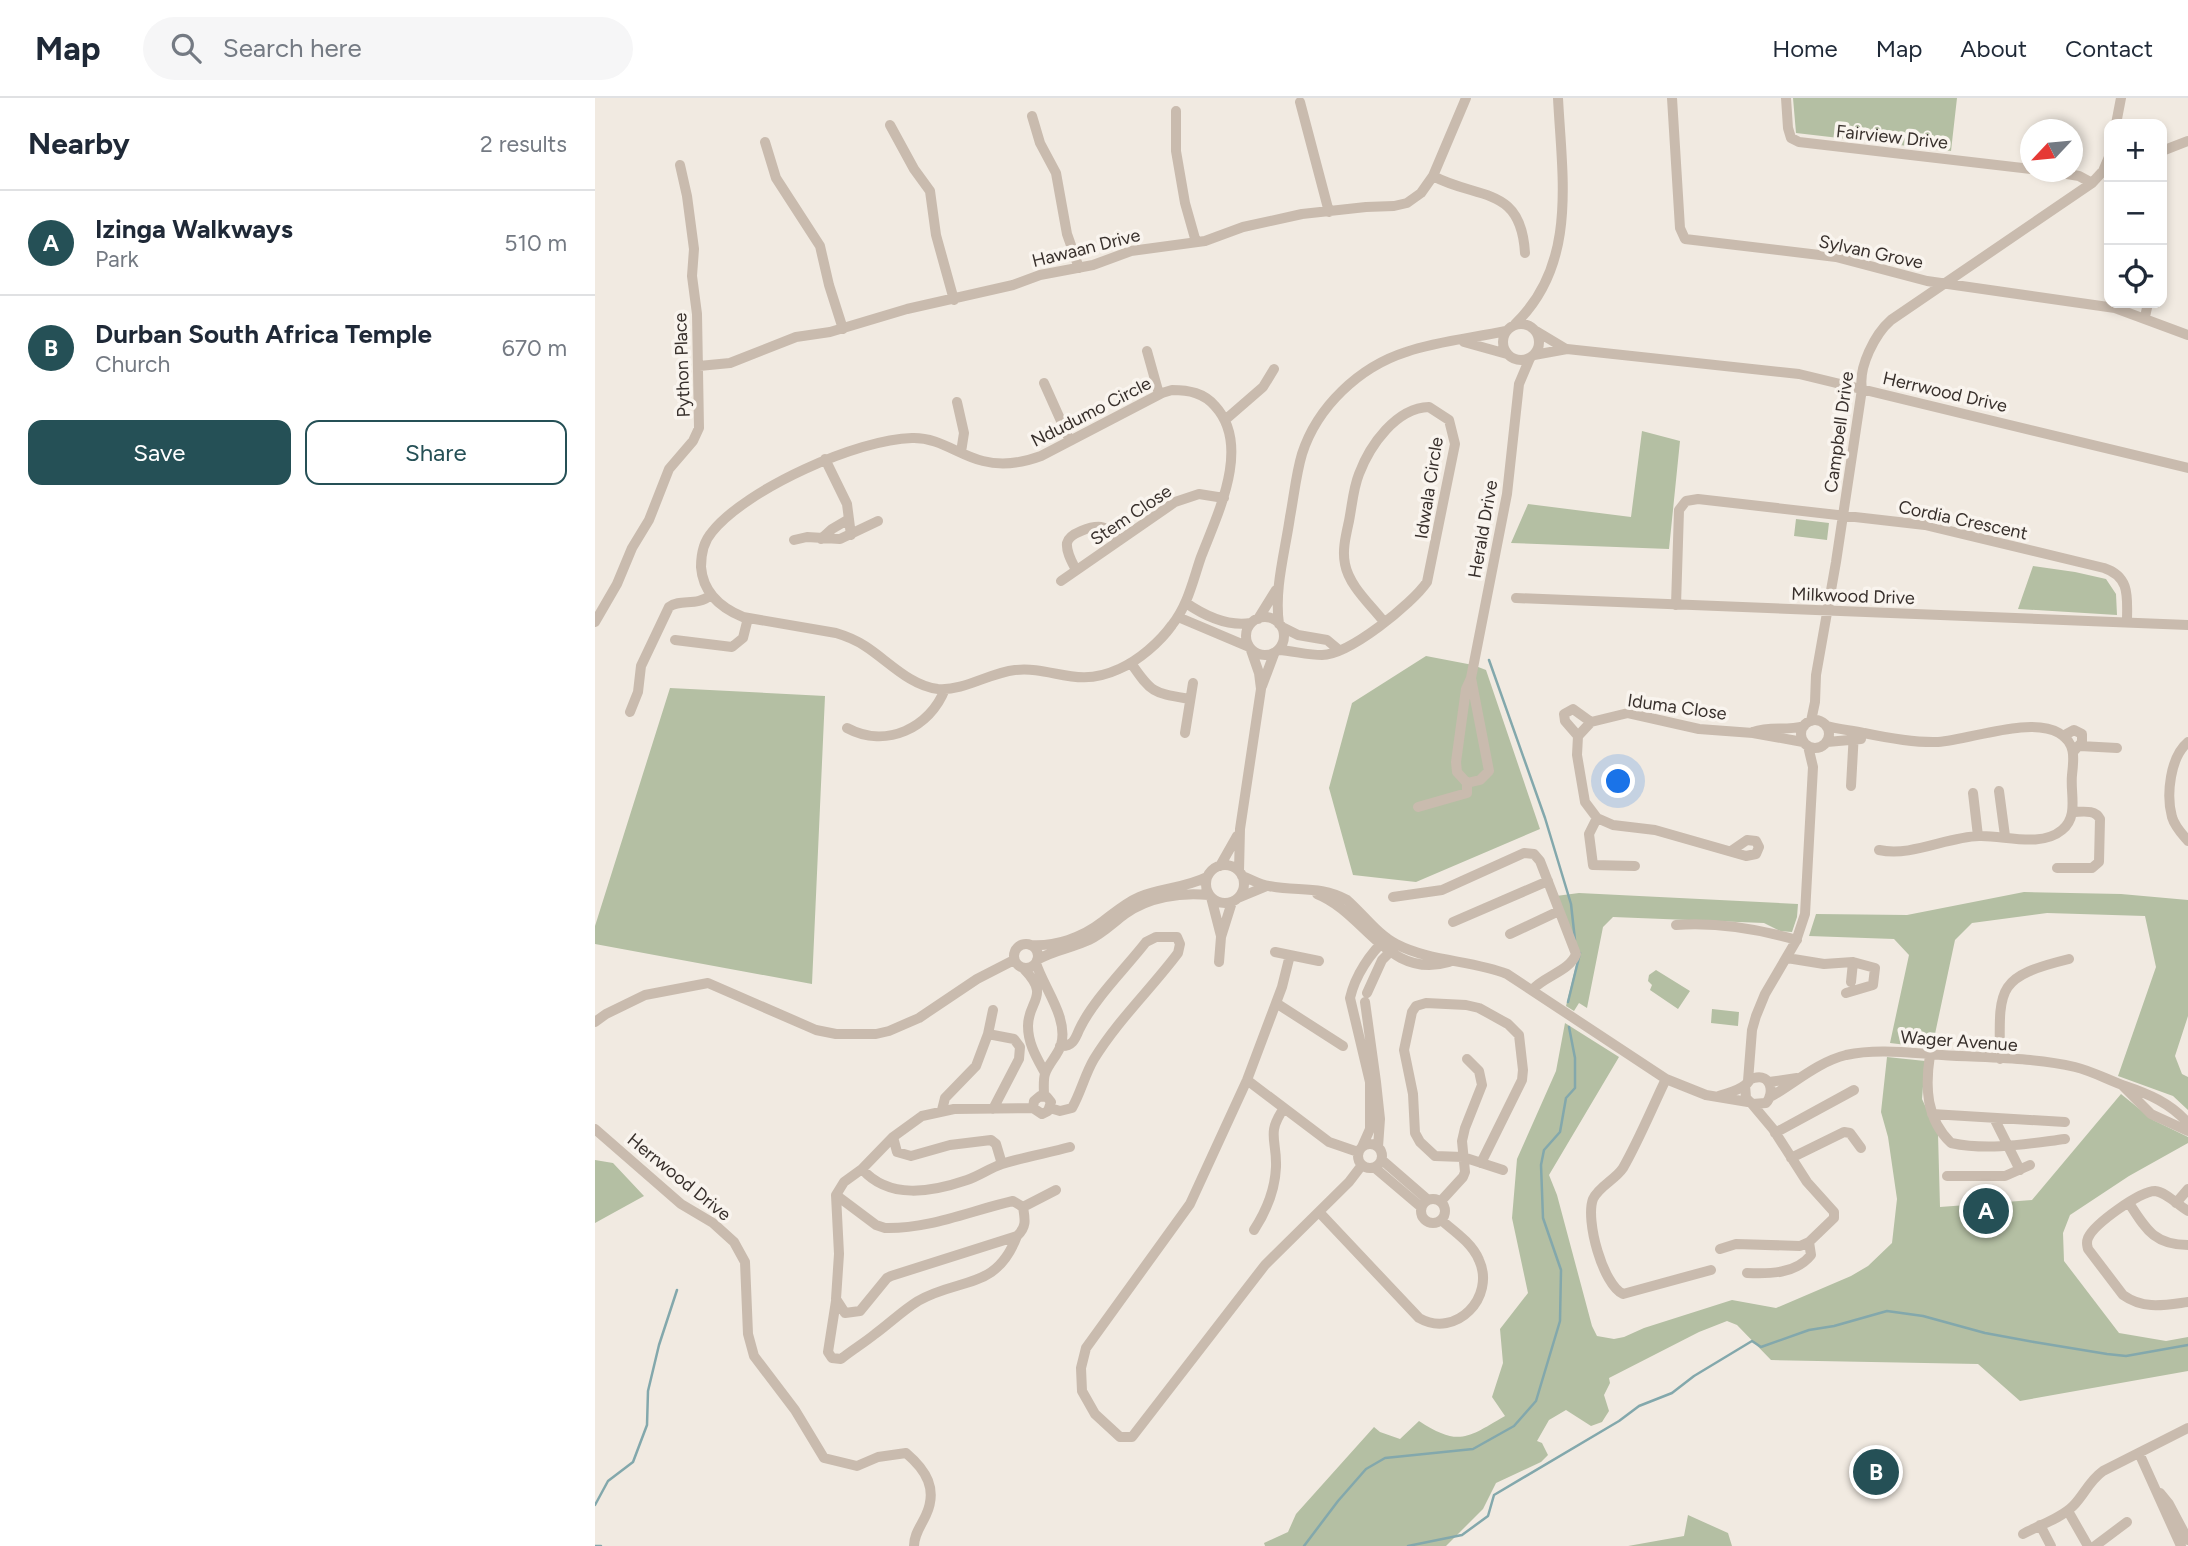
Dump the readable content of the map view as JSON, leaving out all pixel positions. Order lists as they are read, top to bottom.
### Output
{
  "streets": {
    "street": [
      "Fairview Drive",
      "Hawaan Drive",
      "Sylvan Grove",
      "Python Place",
      "Herrwood Drive",
      "Ndudumo Circle",
      "Campbell Drive",
      "Idwala Circle",
      "Stem Close",
      "Cordia Crescent",
      "Herald Drive",
      "Milkwood Drive",
      "Iduma Close",
      "Wager Avenue"
    ]
  },
  "crossings": [
    ["Hawaan Drive", "Python Place"],
    ["Sylvan Grove", "Campbell Drive"],
    ["Herrwood Drive", "Campbell Drive"],
    ["Herrwood Drive", "Herald Drive"],
    ["Campbell Drive", "Cordia Crescent"],
    ["Campbell Drive", "Milkwood Drive"],
    ["Campbell Drive", "Iduma Close"],
    ["Cordia Crescent", "Milkwood Drive"]
  ],
  "north": "bottom left",
  "page": {
    "header": "Map",
    "search": "Search here",
    "nav": [
      "Home",
      "Map",
      "About",
      "Contact"
    ],
    "heading": ["Nearby", "2 results"],
    "map_buttons": ["+", "−"],
    "list": [
      {
        "mark": "A",
        "name": "Izinga Walkways",
        "note": "Park",
        "value": "510 m"
      },
      {
        "mark": "B",
        "name": "Durban South Africa Temple",
        "note": "Church",
        "value": "670 m"
      }
    ],
    "buttons": ["Save", "Share"],
    "pins": ["A", "B"]
  }
}
